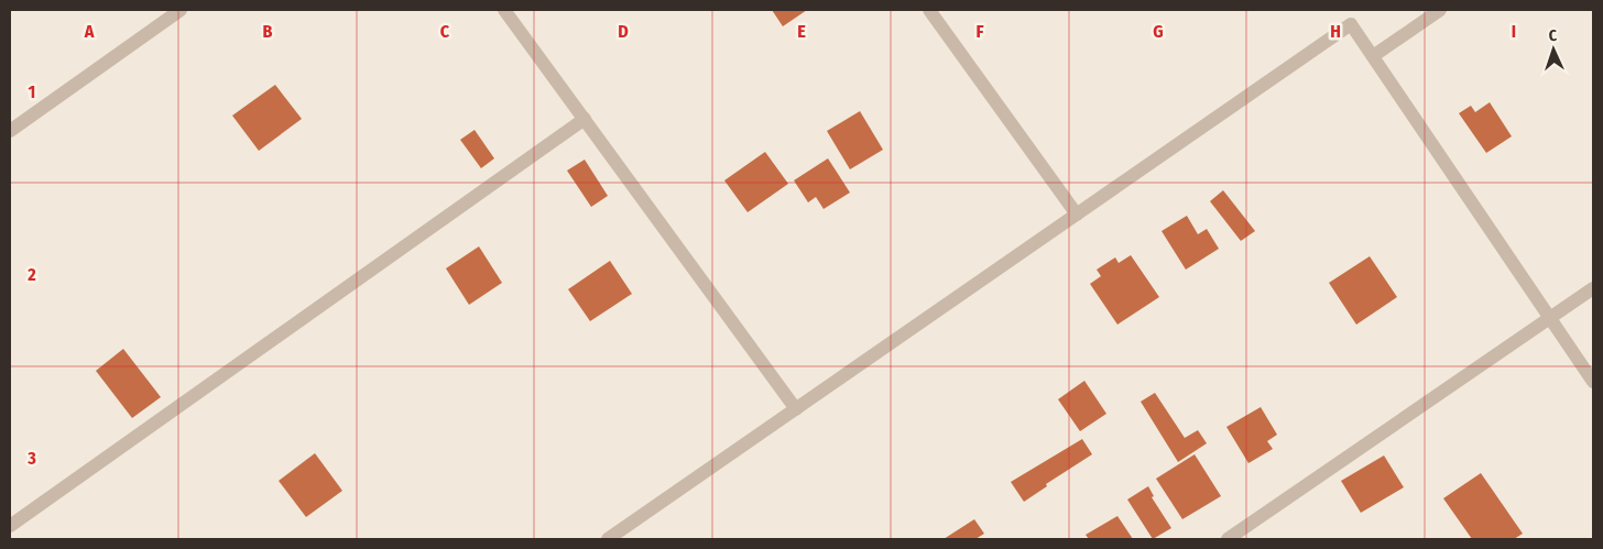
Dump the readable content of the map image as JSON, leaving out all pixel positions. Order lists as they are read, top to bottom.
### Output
{
  "north": "top",
  "grid": {
    "columns": [
      "A",
      "B",
      "C",
      "D",
      "E",
      "F",
      "G",
      "H",
      "I"
    ],
    "rows": ["1", "2", "3"]
  }
}
